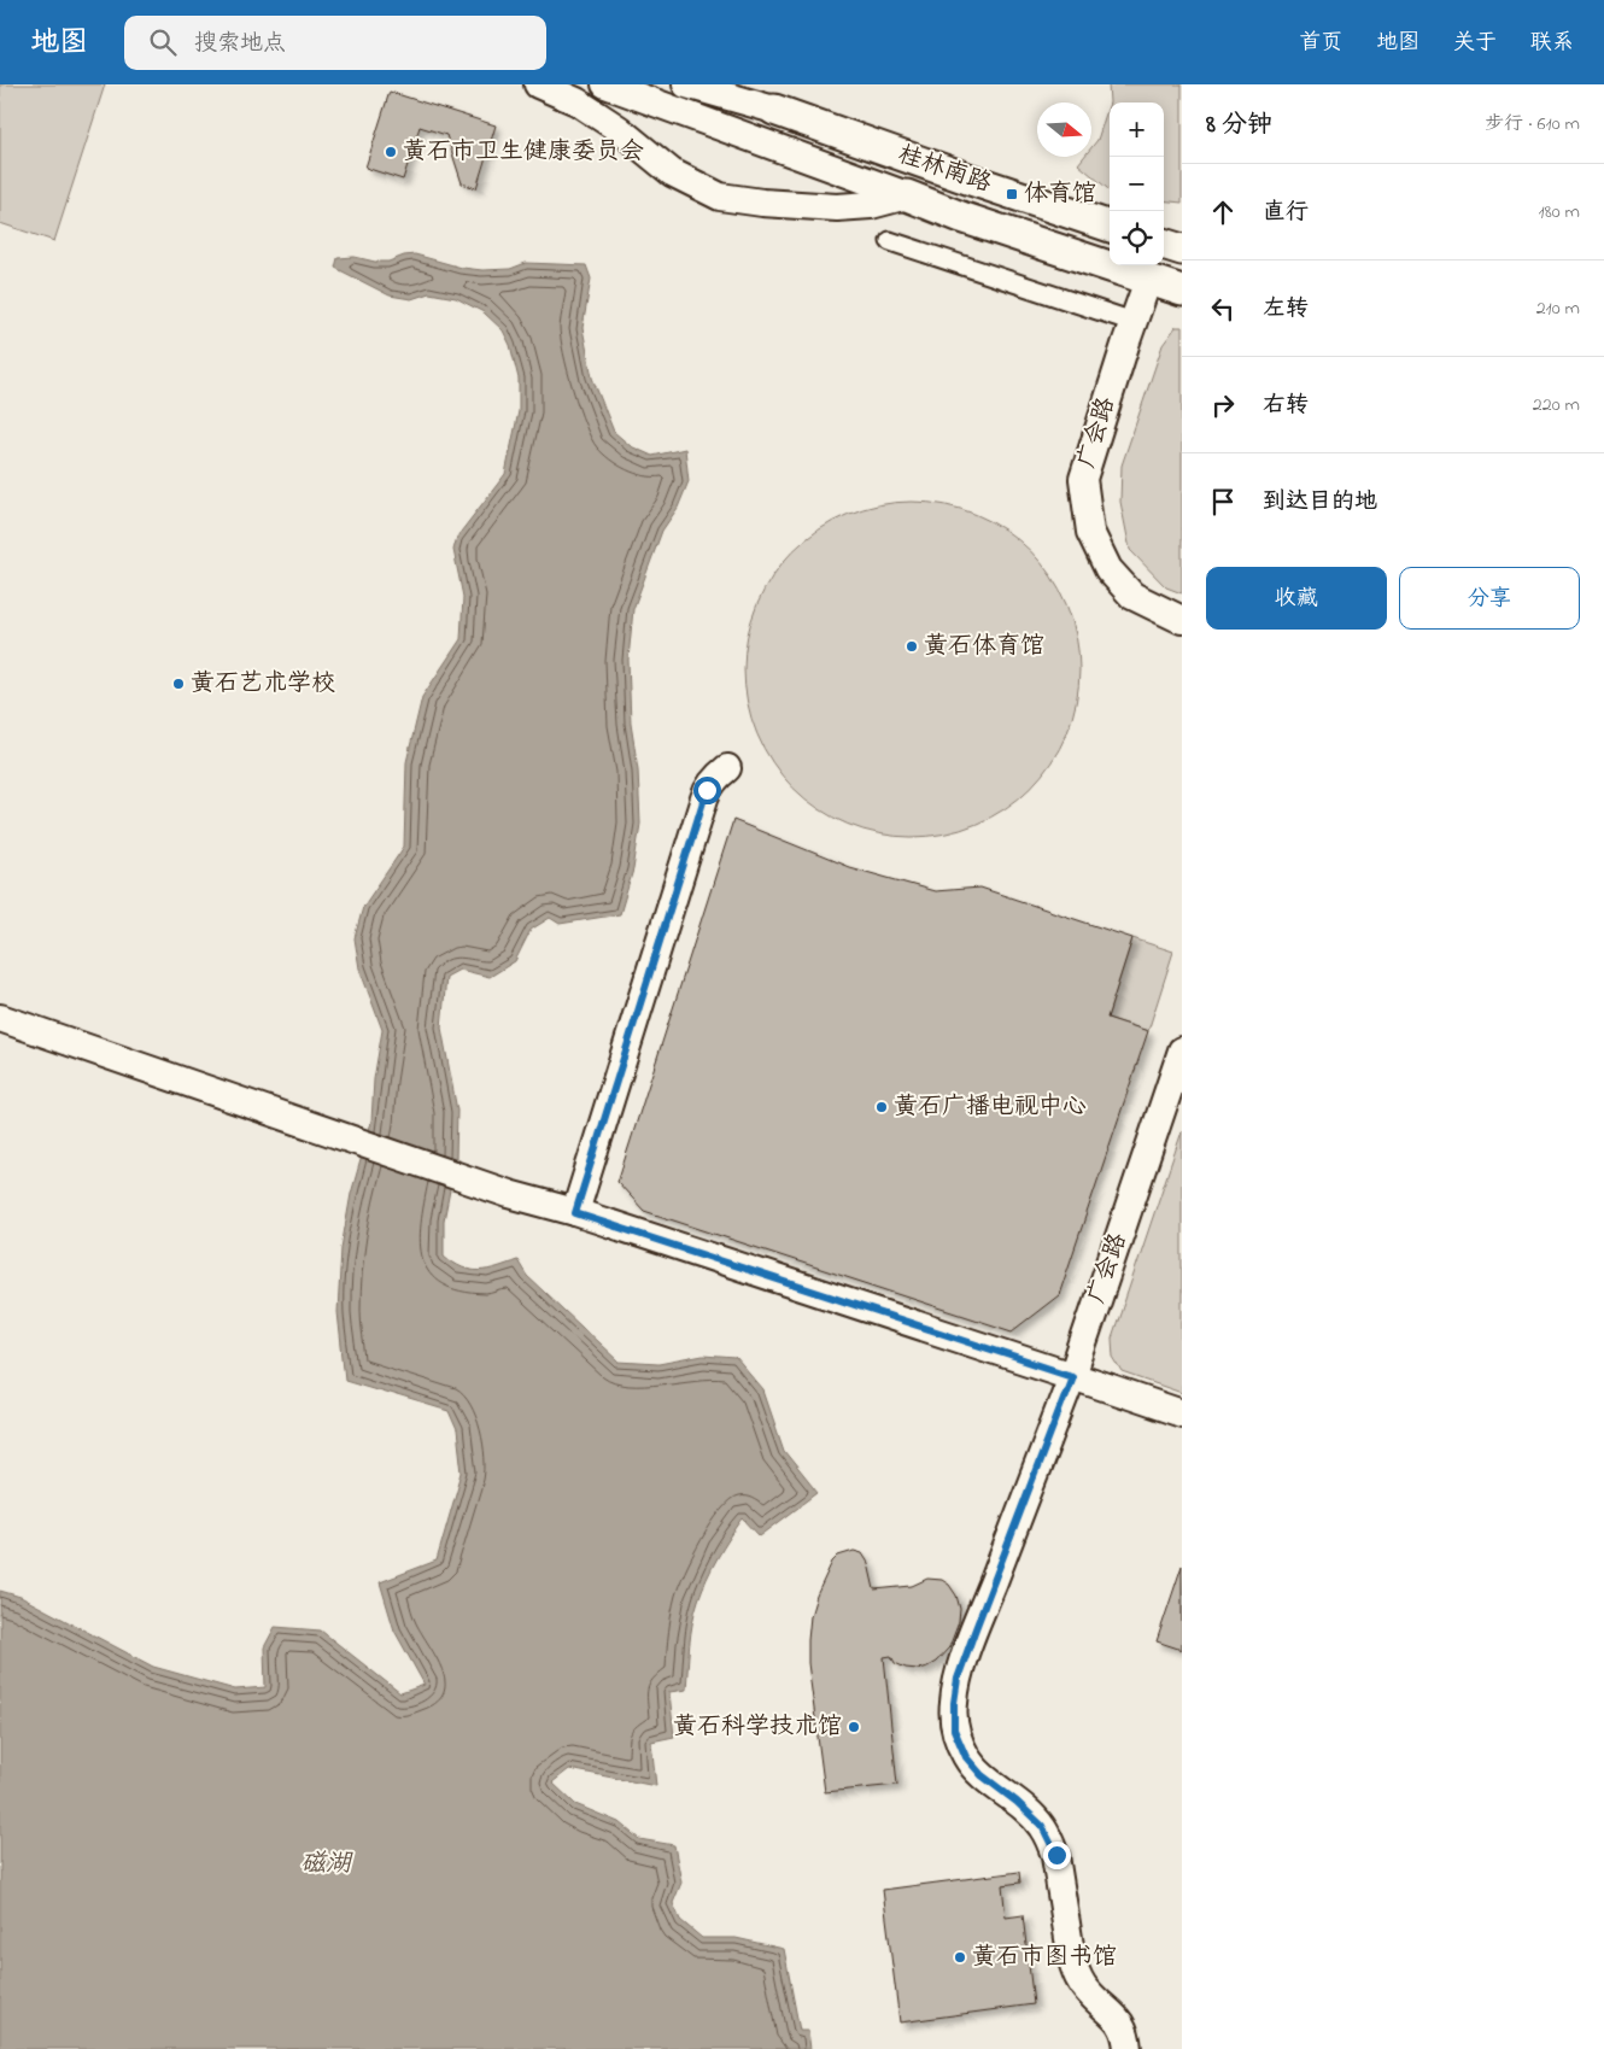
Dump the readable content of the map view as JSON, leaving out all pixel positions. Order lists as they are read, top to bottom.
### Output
{
  "streets": {
    "main road": ["桂林南路"],
    "street": ["广会路"]
  },
  "crossings": [
    ["桂林南路", "广会路"]
  ],
  "water": ["磁湖"],
  "places": {
    "other": [
      "黄石市卫生健康委员会",
      "黄石体育馆",
      "黄石艺术学校",
      "黄石广播电视中心",
      "黄石科学技术馆",
      "黄石市图书馆"
    ],
    "transit": ["体育馆"]
  },
  "north": "right",
  "page": {
    "header": "地图",
    "search": "搜索地点",
    "nav": [
      "首页",
      "地图",
      "关于",
      "联系"
    ],
    "heading": ["8 分钟", "步行 · 610 m"],
    "map_buttons": ["+", "−"],
    "list": [
      ["直行", "180 m"],
      ["左转", "210 m"],
      ["右转", "220 m"],
      "到达目的地"
    ],
    "buttons": ["收藏", "分享"]
  }
}
